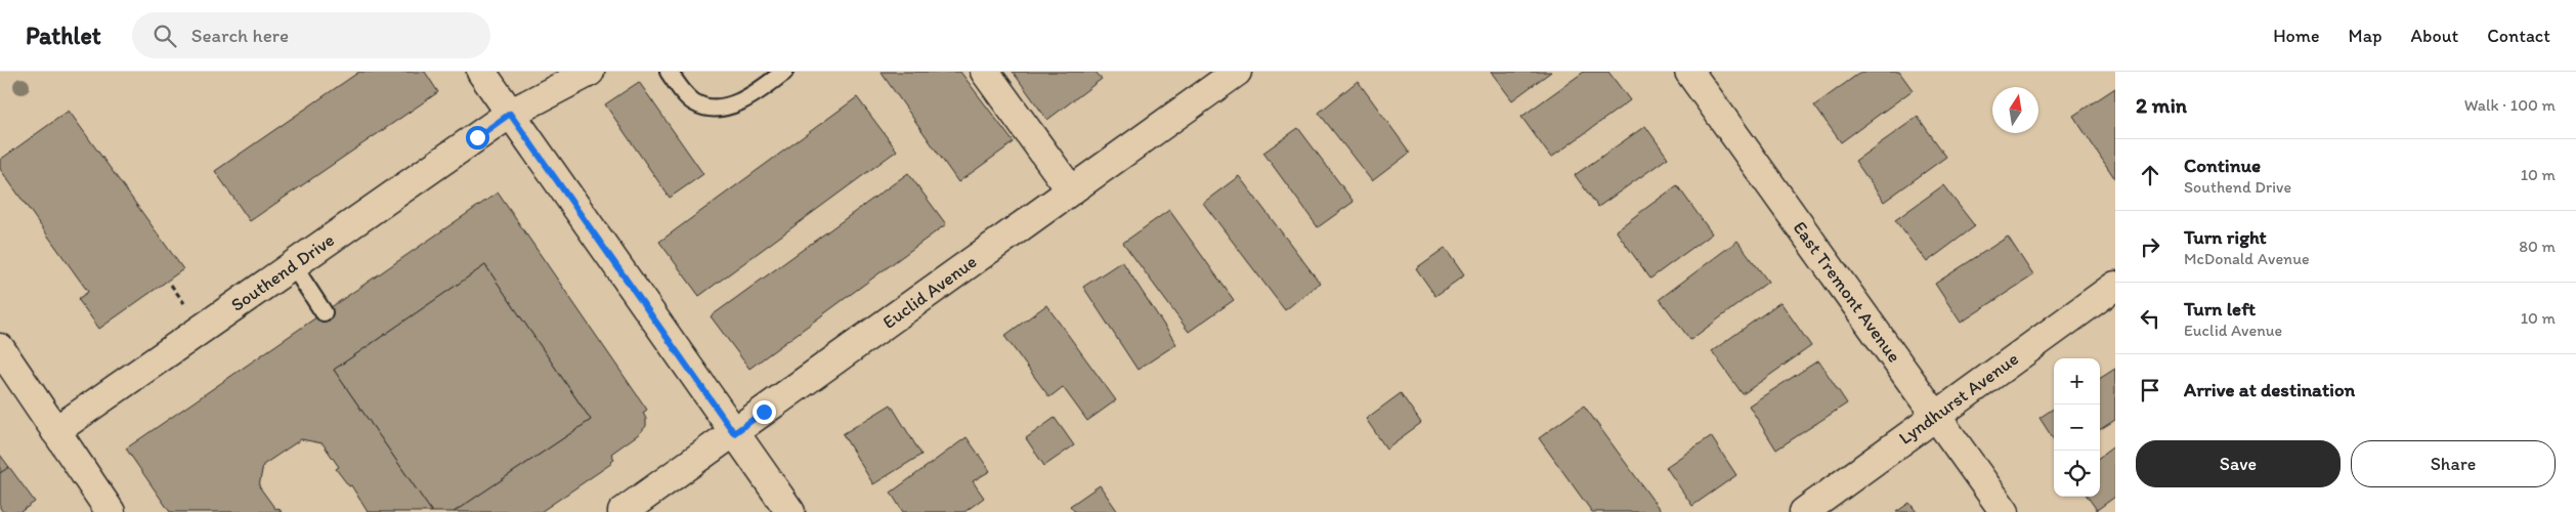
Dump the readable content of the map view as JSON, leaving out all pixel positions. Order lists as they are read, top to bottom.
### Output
{
  "streets": {
    "street": [
      "Southend Drive",
      "Euclid Avenue",
      "East Tremont Avenue",
      "Lyndhurst Avenue"
    ]
  },
  "crossings": [
    ["East Tremont Avenue", "Lyndhurst Avenue"]
  ],
  "north": "top",
  "page": {
    "header": "Pathlet",
    "search": "Search here",
    "nav": [
      "Home",
      "Map",
      "About",
      "Contact"
    ],
    "heading": ["2 min", "Walk · 100 m"],
    "list": [
      ["Continue", "Southend Drive", "10 m"],
      ["Turn right", "McDonald Avenue", "80 m"],
      ["Turn left", "Euclid Avenue", "10 m"],
      "Arrive at destination"
    ],
    "map_buttons": ["+", "−"],
    "buttons": ["Save", "Share"]
  }
}
